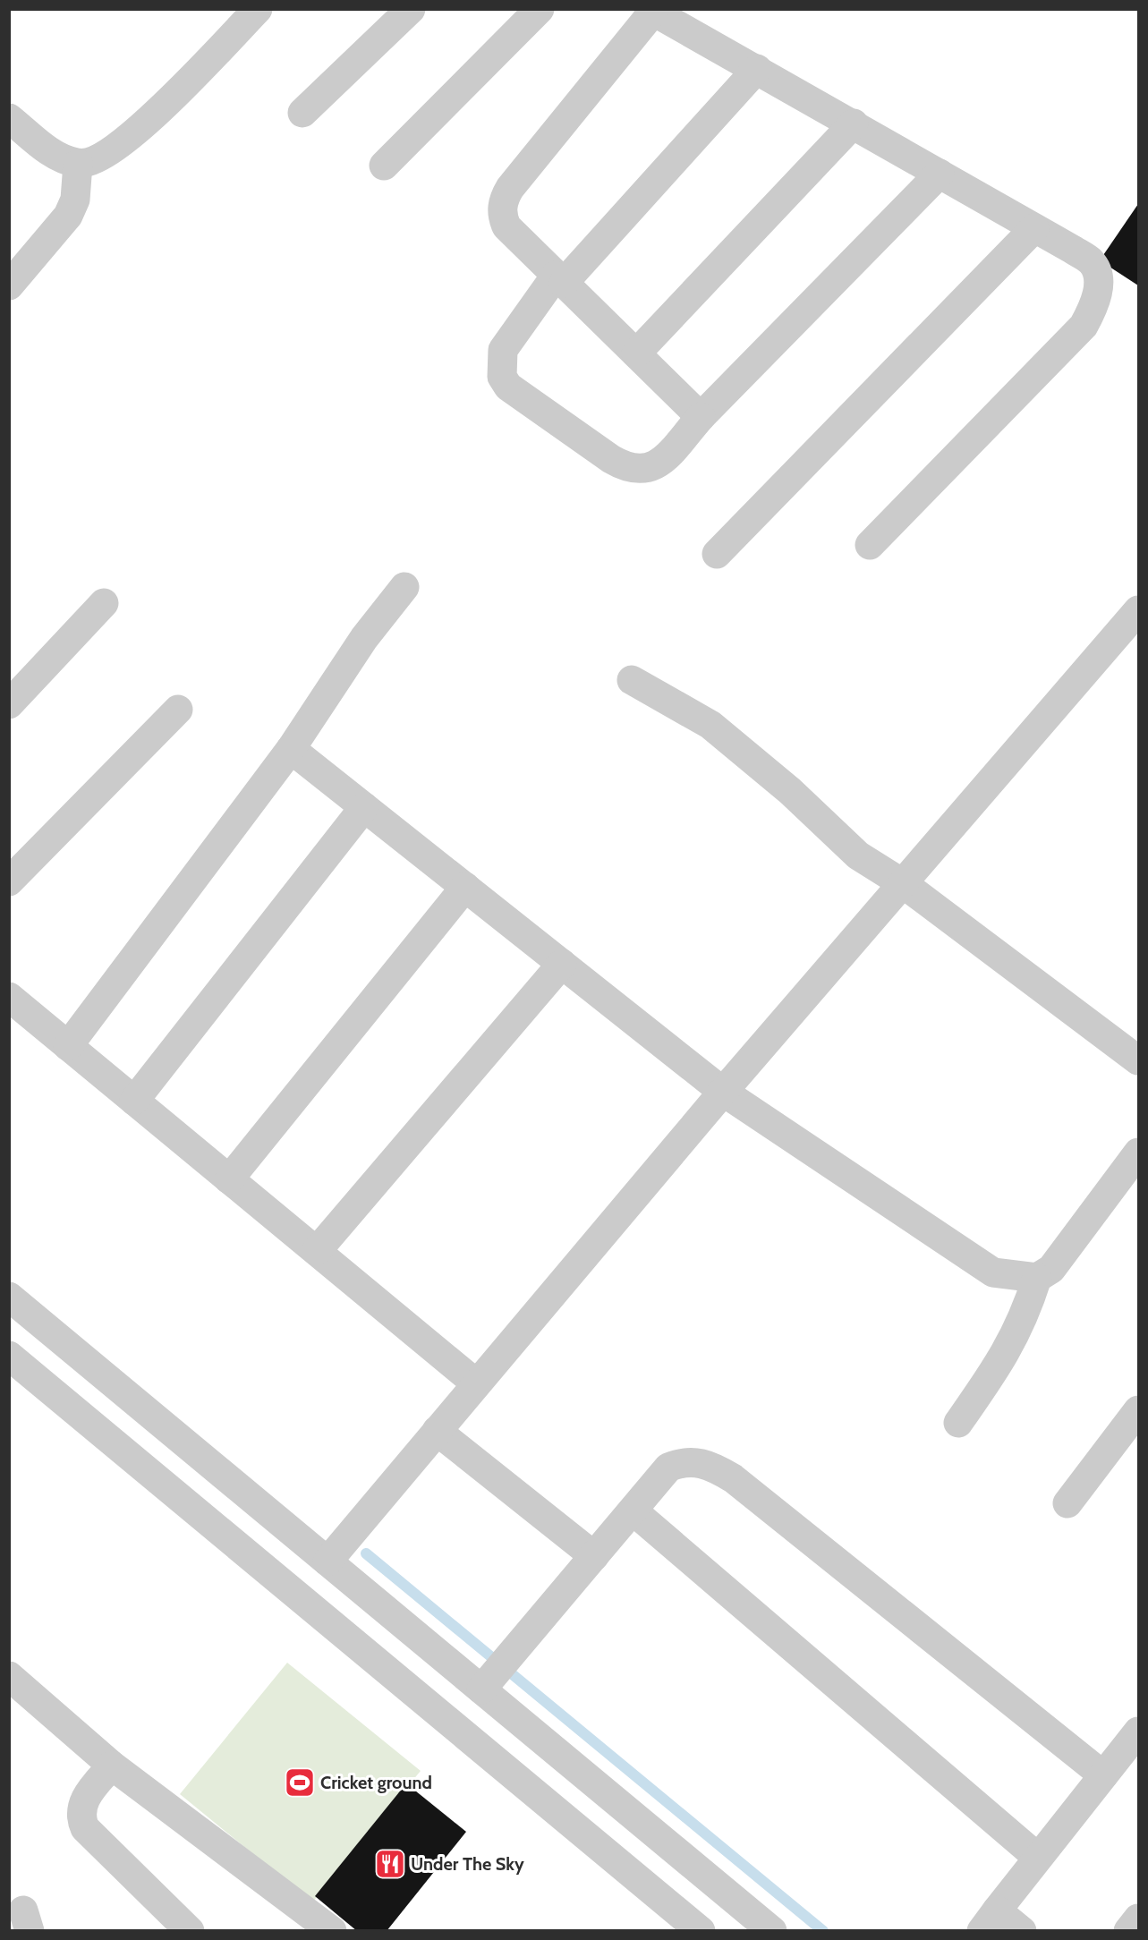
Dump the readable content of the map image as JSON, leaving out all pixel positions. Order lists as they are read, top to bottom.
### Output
{
  "places": {
    "sports": ["Cricket ground"],
    "restaurant": ["Under The Sky"]
  }
}
